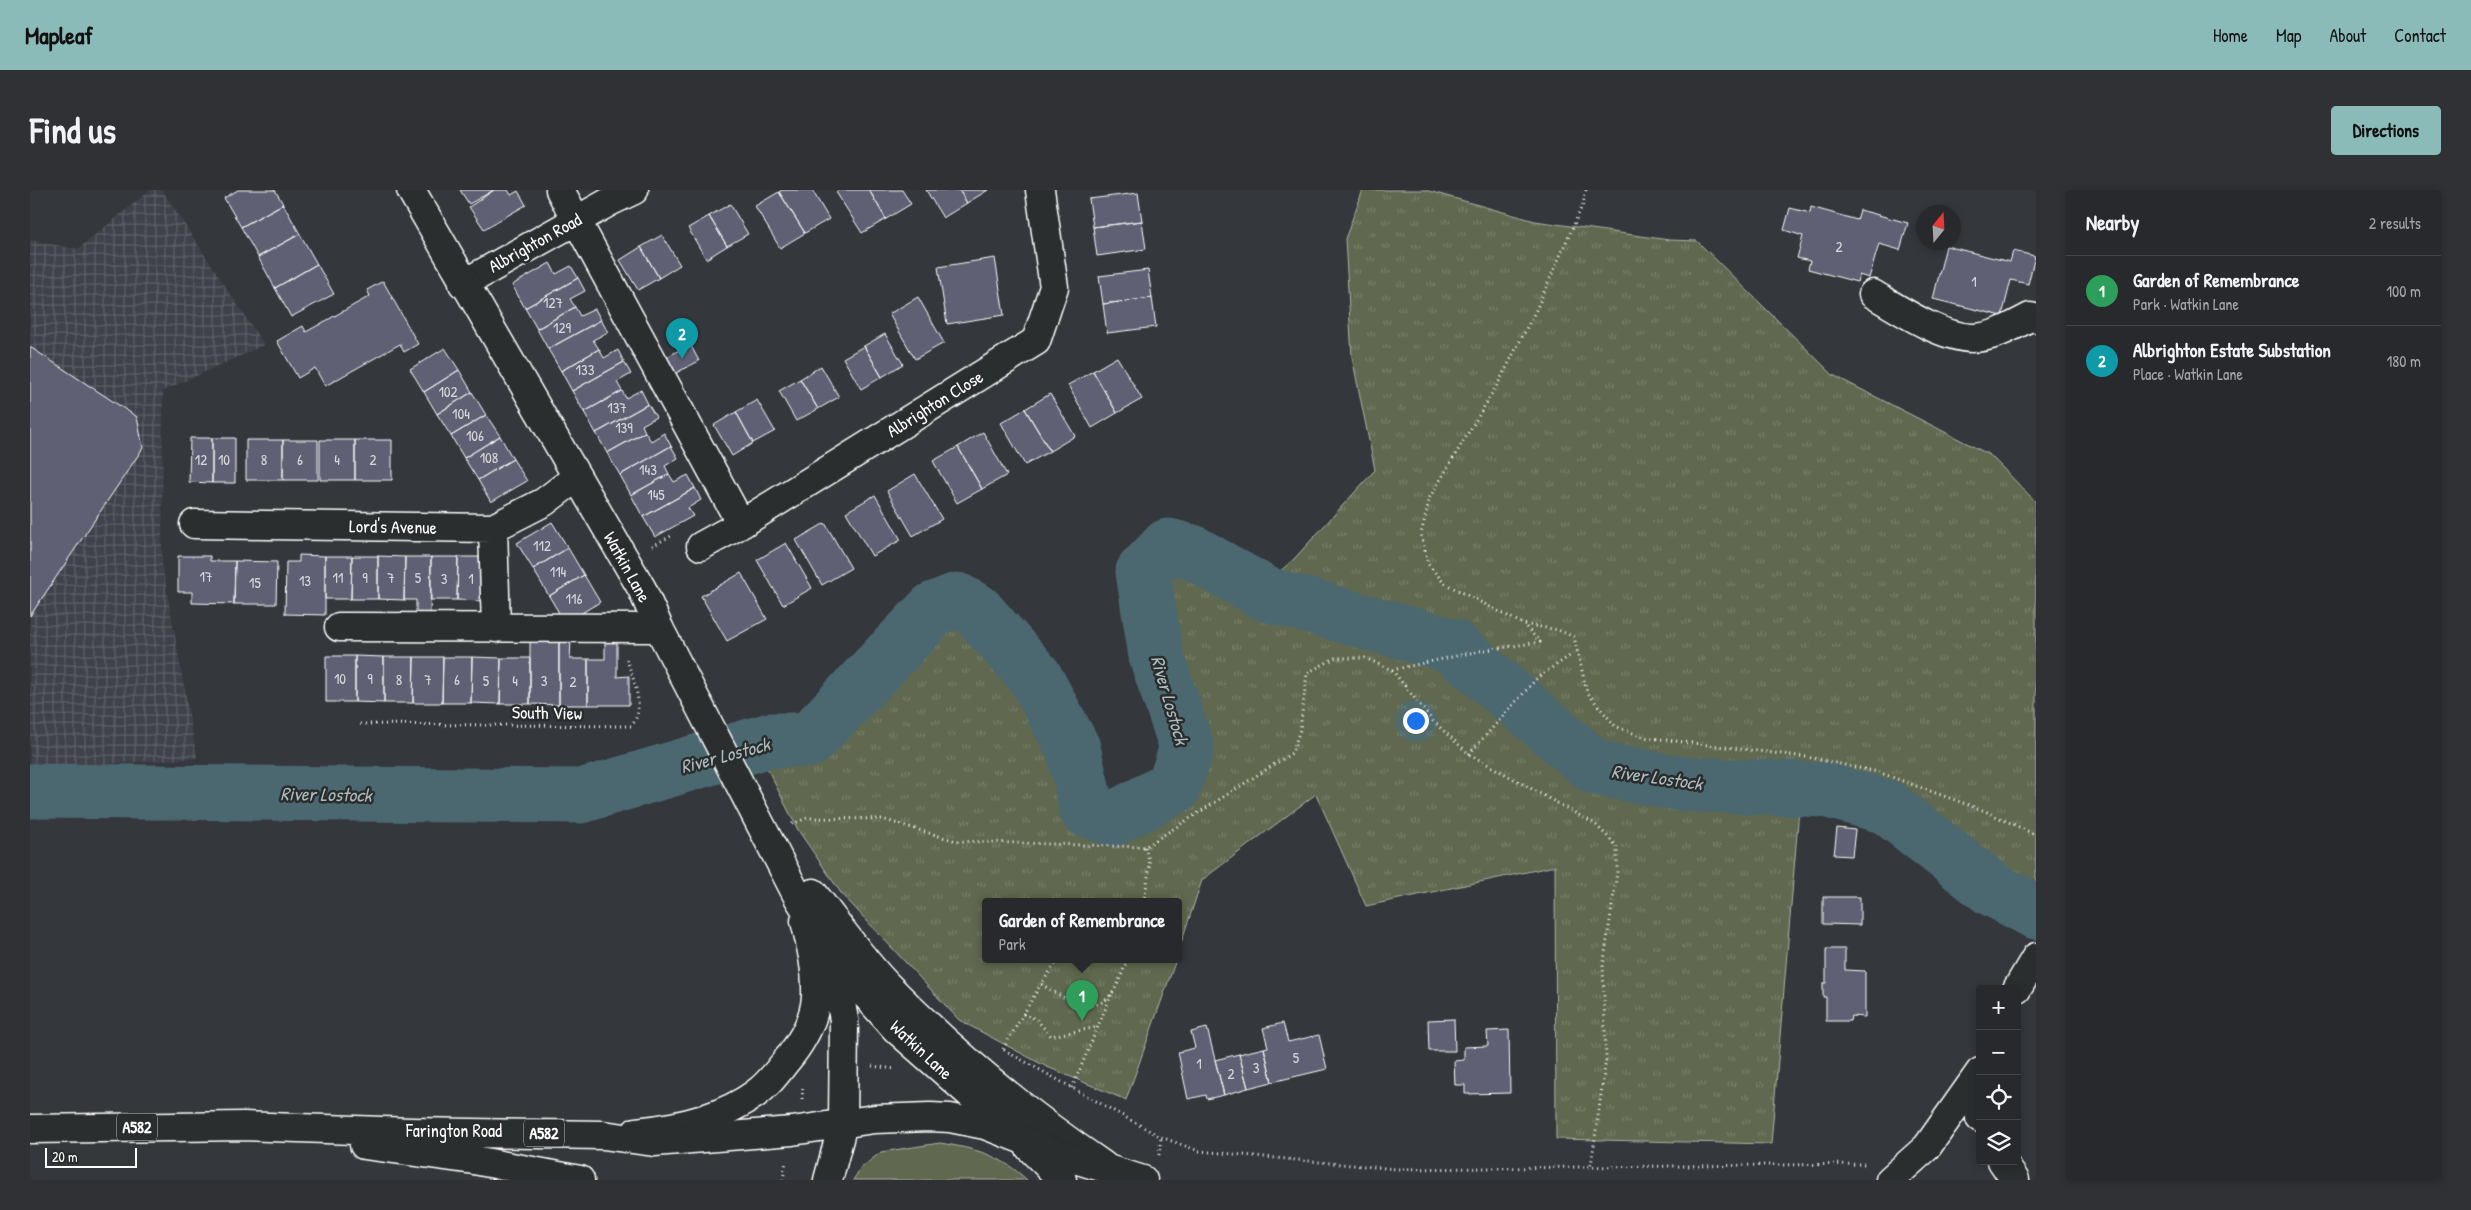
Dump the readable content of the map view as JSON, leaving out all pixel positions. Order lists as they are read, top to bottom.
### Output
{
  "streets": {
    "main road": [
      "Albrighton Road",
      "Albrighton Close",
      "Lord's Avenue",
      "Watkin Lane",
      "A582",
      "Farington Road"
    ],
    "path": ["South View"]
  },
  "crossings": [
    ["Albrighton Road", "Watkin Lane"],
    ["Lord's Avenue", "Watkin Lane"],
    ["Watkin Lane", "Farington Road"]
  ],
  "water": ["River Lostock"],
  "house_numbers": [
    "2",
    "1",
    "127",
    "129",
    "133",
    "102",
    "137",
    "104",
    "139",
    "106",
    "108",
    "12",
    "10",
    "8",
    "6",
    "4",
    "2",
    "143",
    "145",
    "112",
    "114",
    "17",
    "11",
    "9",
    "7",
    "5",
    "3",
    "1",
    "13",
    "15",
    "116",
    "10",
    "9",
    "8",
    "7",
    "6",
    "5",
    "4",
    "3",
    "2",
    "5",
    "1",
    "3",
    "2"
  ],
  "scale_bar": "20 m",
  "north": "top",
  "page": {
    "header": "Mapleaf",
    "nav": [
      "Home",
      "Map",
      "About",
      "Contact"
    ],
    "buttons": "Directions",
    "title": "Find us",
    "heading": ["Nearby", "2 results"],
    "list": [
      {
        "mark": "1",
        "name": "Garden of Remembrance",
        "note": "Park · Watkin Lane",
        "value": "100 m"
      },
      {
        "mark": "2",
        "name": "Albrighton Estate Substation",
        "note": "Place · Watkin Lane",
        "value": "180 m"
      }
    ],
    "pins": ["2", "1"],
    "popup": ["Garden of Remembrance", "Park"],
    "map_buttons": ["+", "−"],
    "scale": "20 m"
  }
}
